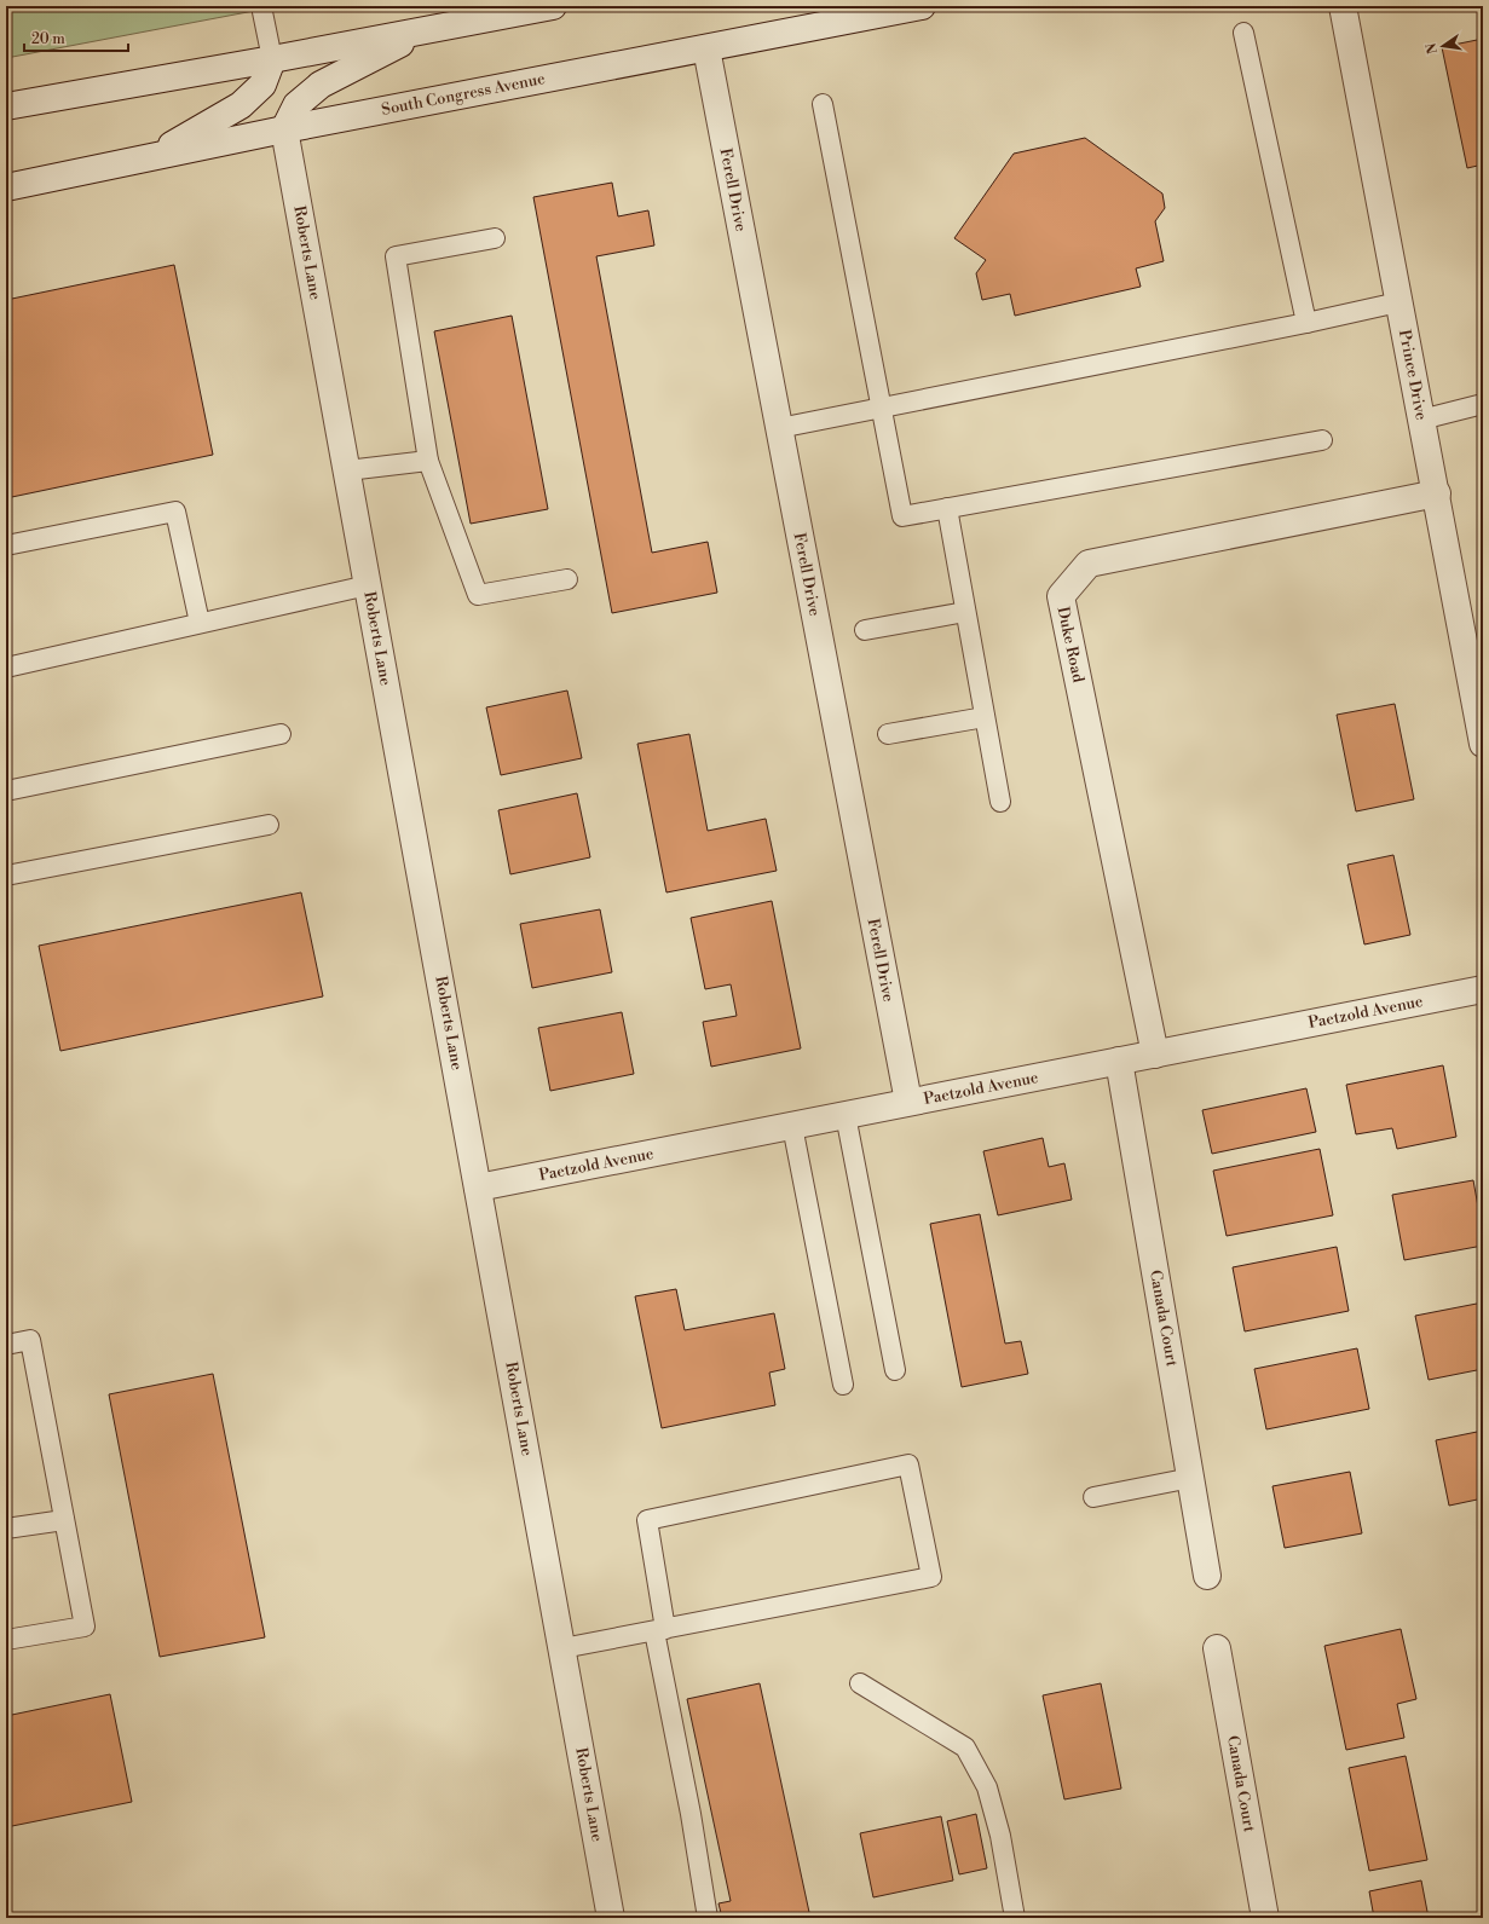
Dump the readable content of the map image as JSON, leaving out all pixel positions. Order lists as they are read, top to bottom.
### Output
{
  "streets": {
    "street": [
      "South Congress Avenue",
      "Ferell Drive",
      "Roberts Lane",
      "Prince Drive",
      "Duke Road",
      "Paetzold Avenue",
      "Canada Court"
    ]
  },
  "crossings": [
    ["South Congress Avenue", "Ferell Drive"],
    ["South Congress Avenue", "Roberts Lane"],
    ["Ferell Drive", "Paetzold Avenue"],
    ["Roberts Lane", "Paetzold Avenue"],
    ["Prince Drive", "Duke Road"],
    ["Duke Road", "Paetzold Avenue"],
    ["Paetzold Avenue", "Canada Court"]
  ],
  "scale_bar": "20 m",
  "north": "left"
}
